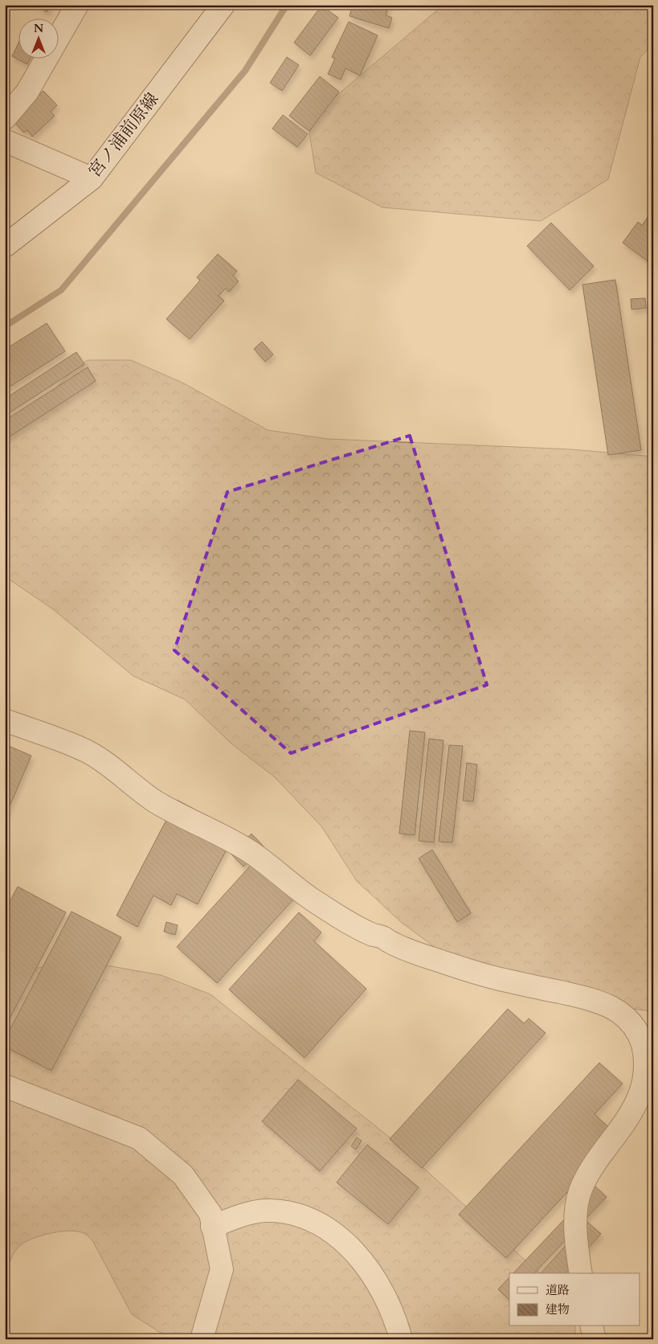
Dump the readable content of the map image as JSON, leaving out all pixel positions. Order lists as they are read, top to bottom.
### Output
{
  "streets": {
    "street": ["宮ノ浦前原線"]
  },
  "legend": ["道路", "建物"],
  "north": "top"
}
